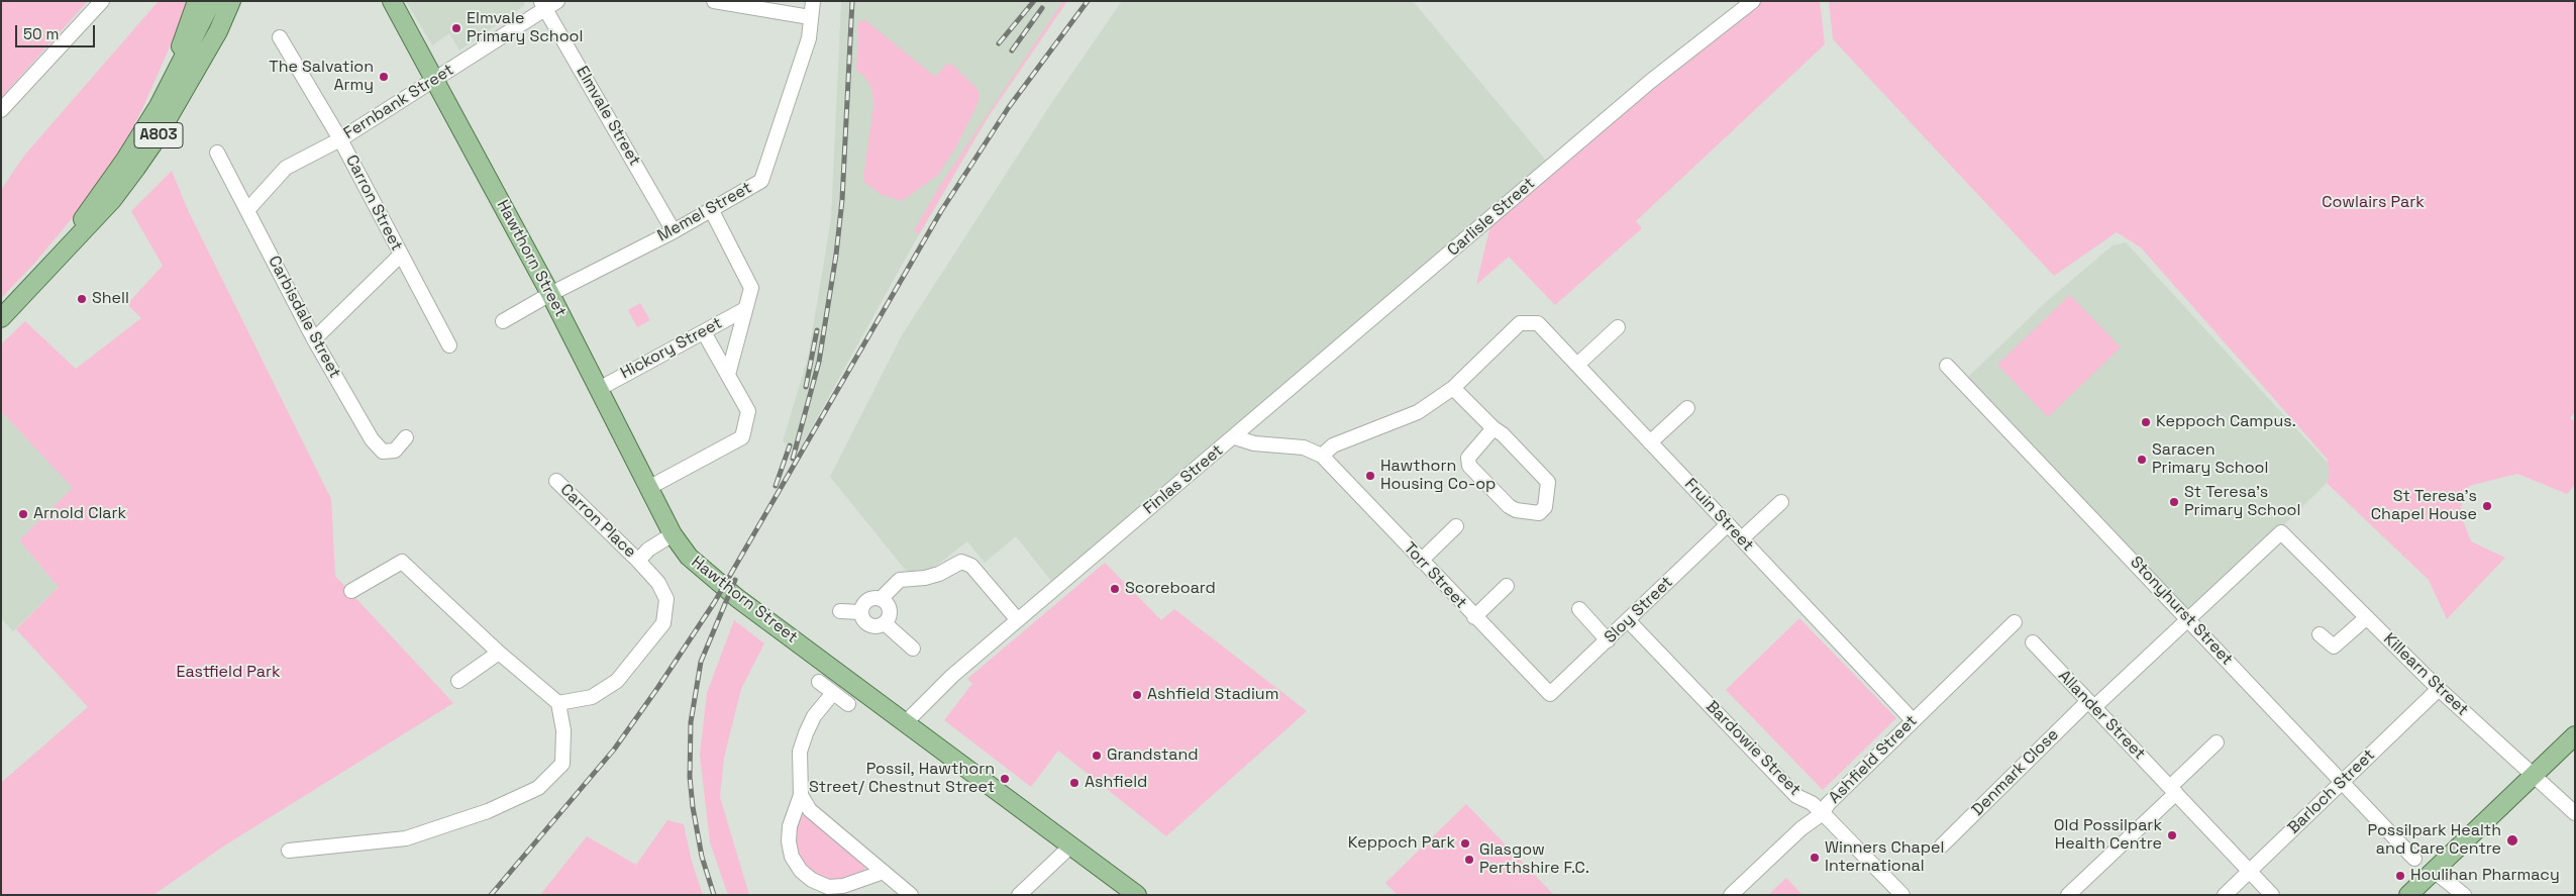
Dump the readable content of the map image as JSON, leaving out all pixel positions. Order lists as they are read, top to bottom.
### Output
{
  "streets": {
    "main road": ["A803", "Hawthorn Street"],
    "street": [
      "Fernbank Street",
      "Elmvale Street",
      "Carron Street",
      "Memel Street",
      "Carlisle Street",
      "Carbisdale Street",
      "Hickory Street",
      "Finlas Street",
      "Fruin Street",
      "Carron Place",
      "Torr Street",
      "Sloy Street",
      "Stonyhurst Street",
      "Killearn Street",
      "Allander Street",
      "Bardowie Street",
      "Ashfield Street",
      "Denmark Close",
      "Barloch Street"
    ]
  },
  "crossings": [
    ["Fernbank Street", "Elmvale Street"],
    ["Fernbank Street", "Carron Street"],
    ["Fernbank Street", "Hawthorn Street"],
    ["Fernbank Street", "Carbisdale Street"],
    ["Elmvale Street", "Memel Street"],
    ["Memel Street", "Hawthorn Street"],
    ["Carlisle Street", "Finlas Street"],
    ["Hawthorn Street", "Hickory Street"],
    ["Hawthorn Street", "Finlas Street"],
    ["Finlas Street", "Torr Street"],
    ["Fruin Street", "Sloy Street"],
    ["Fruin Street", "Ashfield Street"],
    ["Torr Street", "Sloy Street"],
    ["Sloy Street", "Bardowie Street"],
    ["Stonyhurst Street", "Denmark Close"],
    ["Stonyhurst Street", "Barloch Street"],
    ["Killearn Street", "Denmark Close"],
    ["Killearn Street", "Barloch Street"],
    ["Allander Street", "Denmark Close"],
    ["Allander Street", "Barloch Street"],
    ["Bardowie Street", "Ashfield Street"]
  ],
  "parks": ["Cowlairs Park", "Eastfield Park"],
  "places": [
    "Elmvale Primary School",
    "The Salvation Army",
    "Shell",
    "Keppoch Campus.",
    "Saracen Primary School",
    "Hawthorn Housing Co-op",
    "St Teresa's Primary School",
    "St Teresa's Chapel House",
    "Arnold Clark",
    "Scoreboard",
    "Ashfield Stadium",
    "Grandstand",
    "Possil, Hawthorn Street/ Chestnut Street",
    "Ashfield",
    "Old Possilpark Health Centre",
    "Possilpark Health and Care Centre",
    "Keppoch Park",
    "Winners Chapel International",
    "Glasgow Perthshire F.C.",
    "Houlihan Pharmacy"
  ],
  "scale_bar": "50 m"
}
